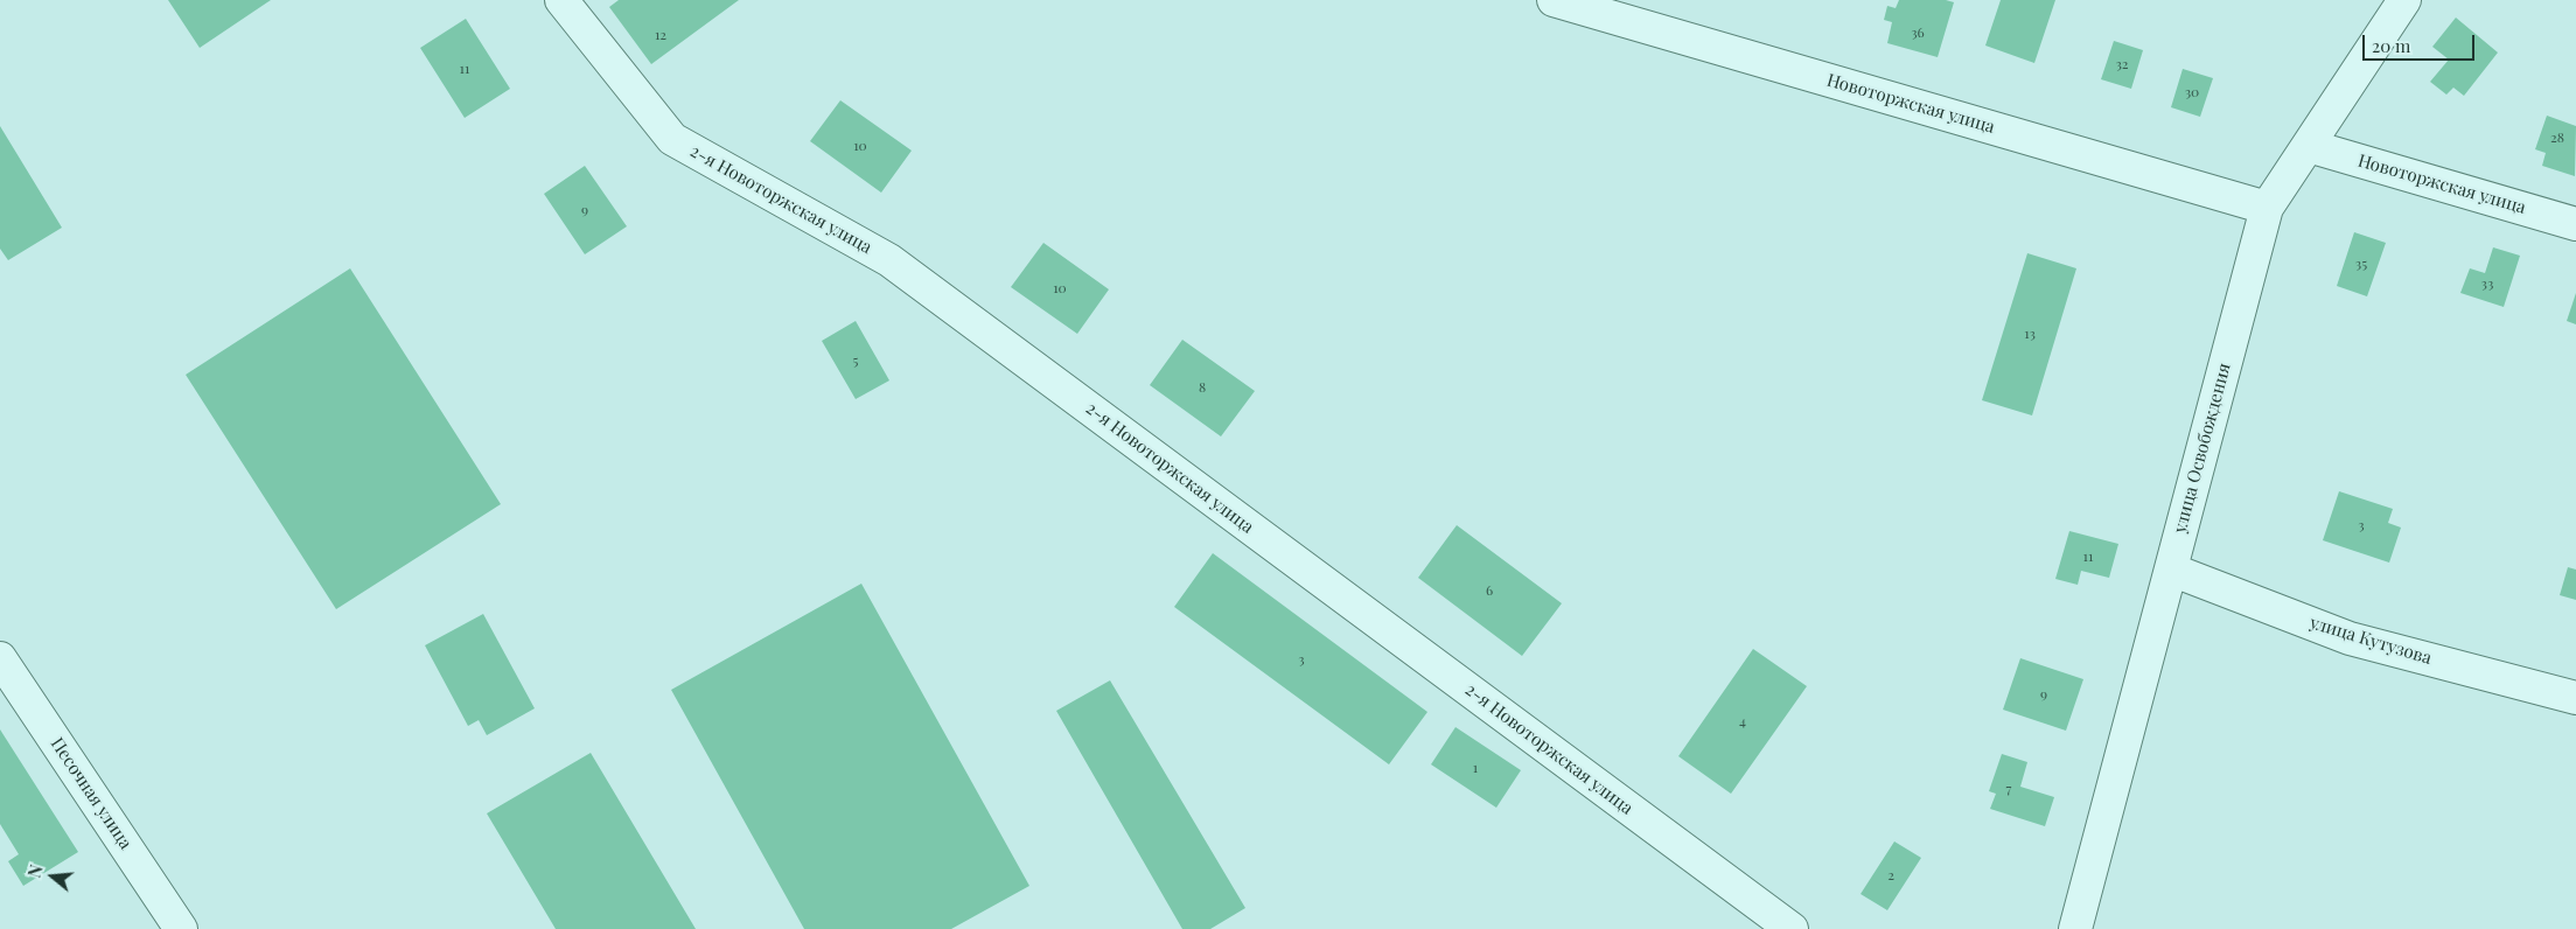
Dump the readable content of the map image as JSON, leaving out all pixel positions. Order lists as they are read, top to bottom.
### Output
{
  "streets": {
    "street": [
      "Новоторжская улица",
      "2-я Новоторжская улица",
      "улица Освобождения",
      "улица Кутузова",
      "Песочная улица"
    ]
  },
  "crossings": [
    ["Новоторжская улица", "улица Освобождения"],
    ["улица Освобождения", "улица Кутузова"]
  ],
  "house_numbers": [
    "36",
    "12",
    "32",
    "11",
    "30",
    "28",
    "10",
    "9",
    "35",
    "33",
    "10",
    "13",
    "5",
    "8",
    "3",
    "11",
    "6",
    "3",
    "9",
    "4",
    "1",
    "7",
    "2"
  ],
  "scale_bar": "20 m",
  "north": "left"
}
